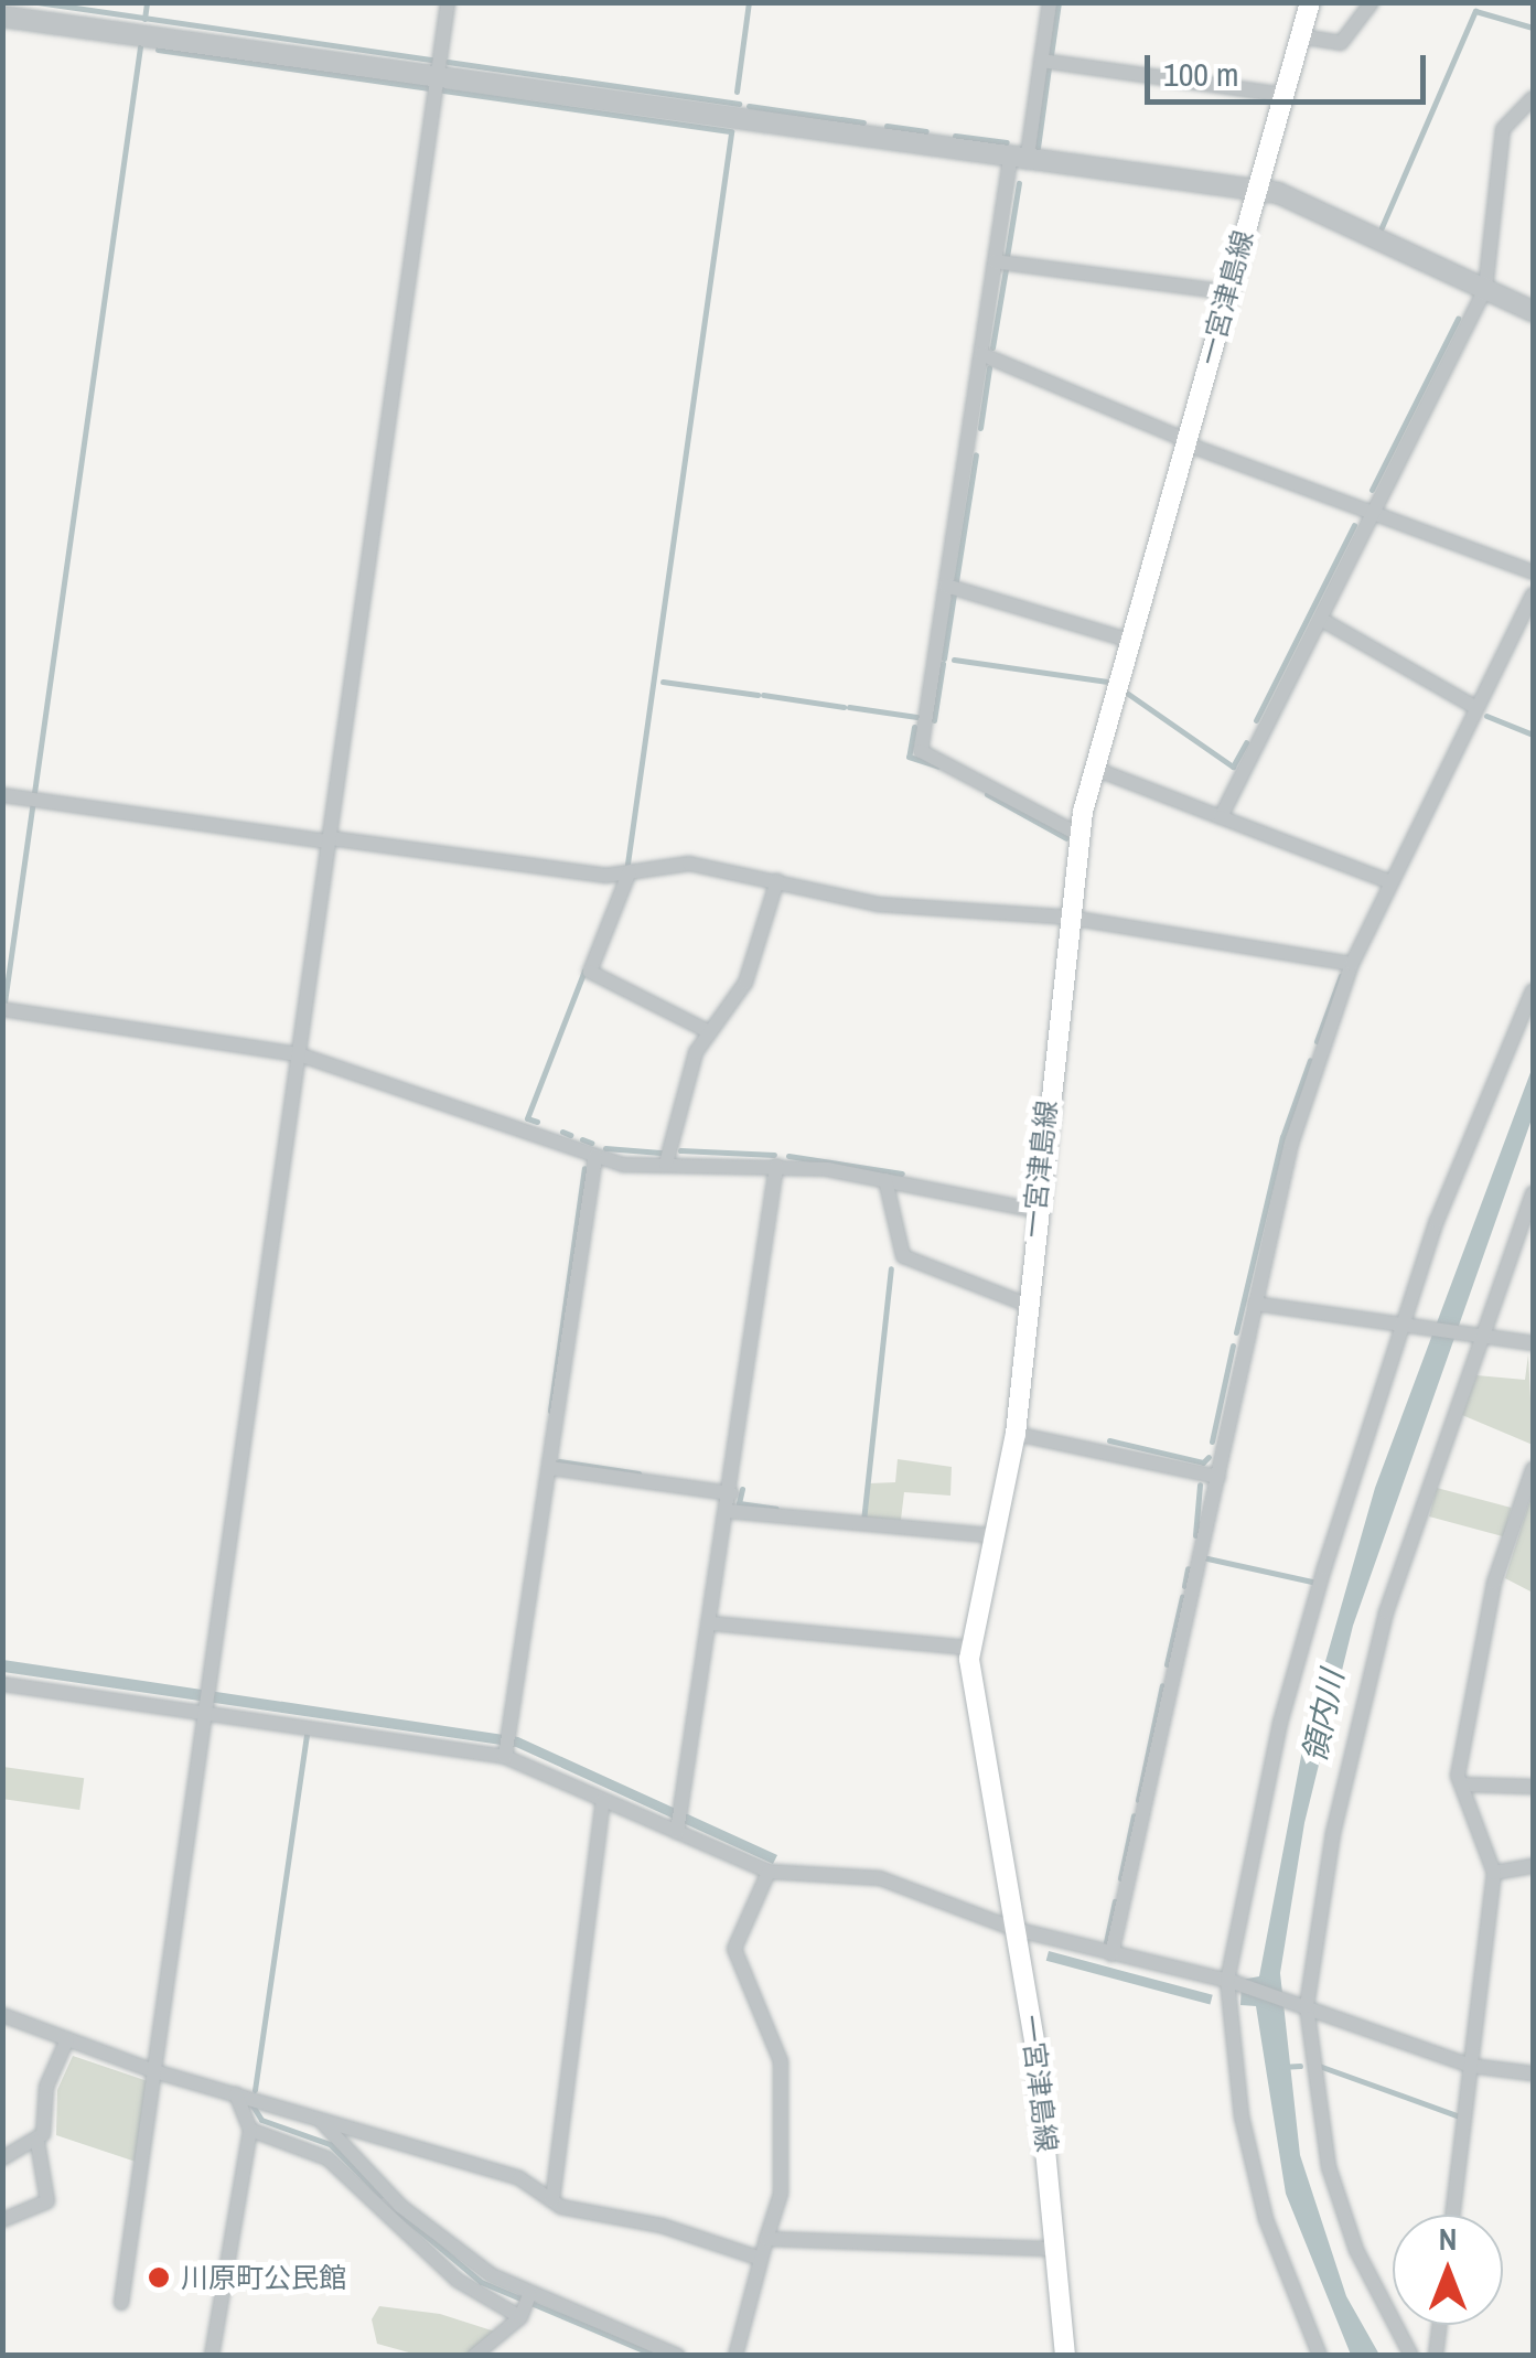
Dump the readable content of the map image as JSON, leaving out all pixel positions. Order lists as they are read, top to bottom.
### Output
{
  "streets": {
    "main road": ["一宮津島線"]
  },
  "water": ["領内川"],
  "places": ["川原町公民館"],
  "scale_bar": "100 m",
  "north": "top"
}
